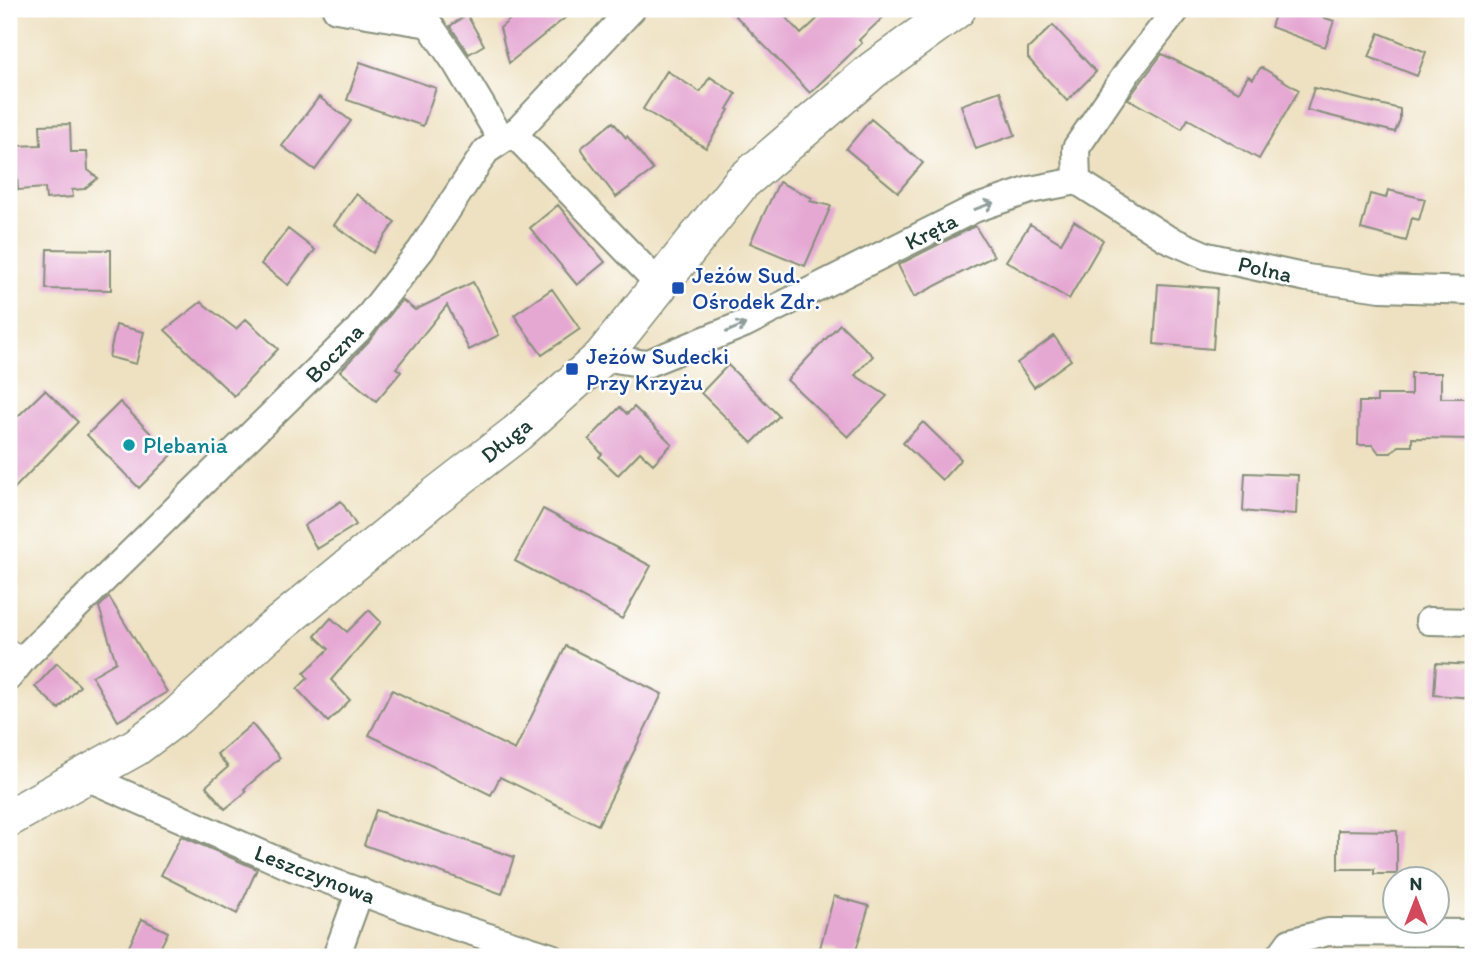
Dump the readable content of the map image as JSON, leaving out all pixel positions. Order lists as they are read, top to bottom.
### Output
{
  "streets": {
    "street": [
      "Kręta",
      "Polna",
      "Boczna",
      "Długa",
      "Leszczynowa"
    ]
  },
  "crossings": [
    ["Kręta", "Polna"],
    ["Kręta", "Długa"],
    ["Długa", "Leszczynowa"]
  ],
  "one_way": ["Kręta"],
  "places": {
    "transit": ["Jeżów Sud. Ośrodek Zdr.", "Jeżów Sudecki Przy Krzyżu"],
    "other": ["Plebania"]
  },
  "north": "top"
}
